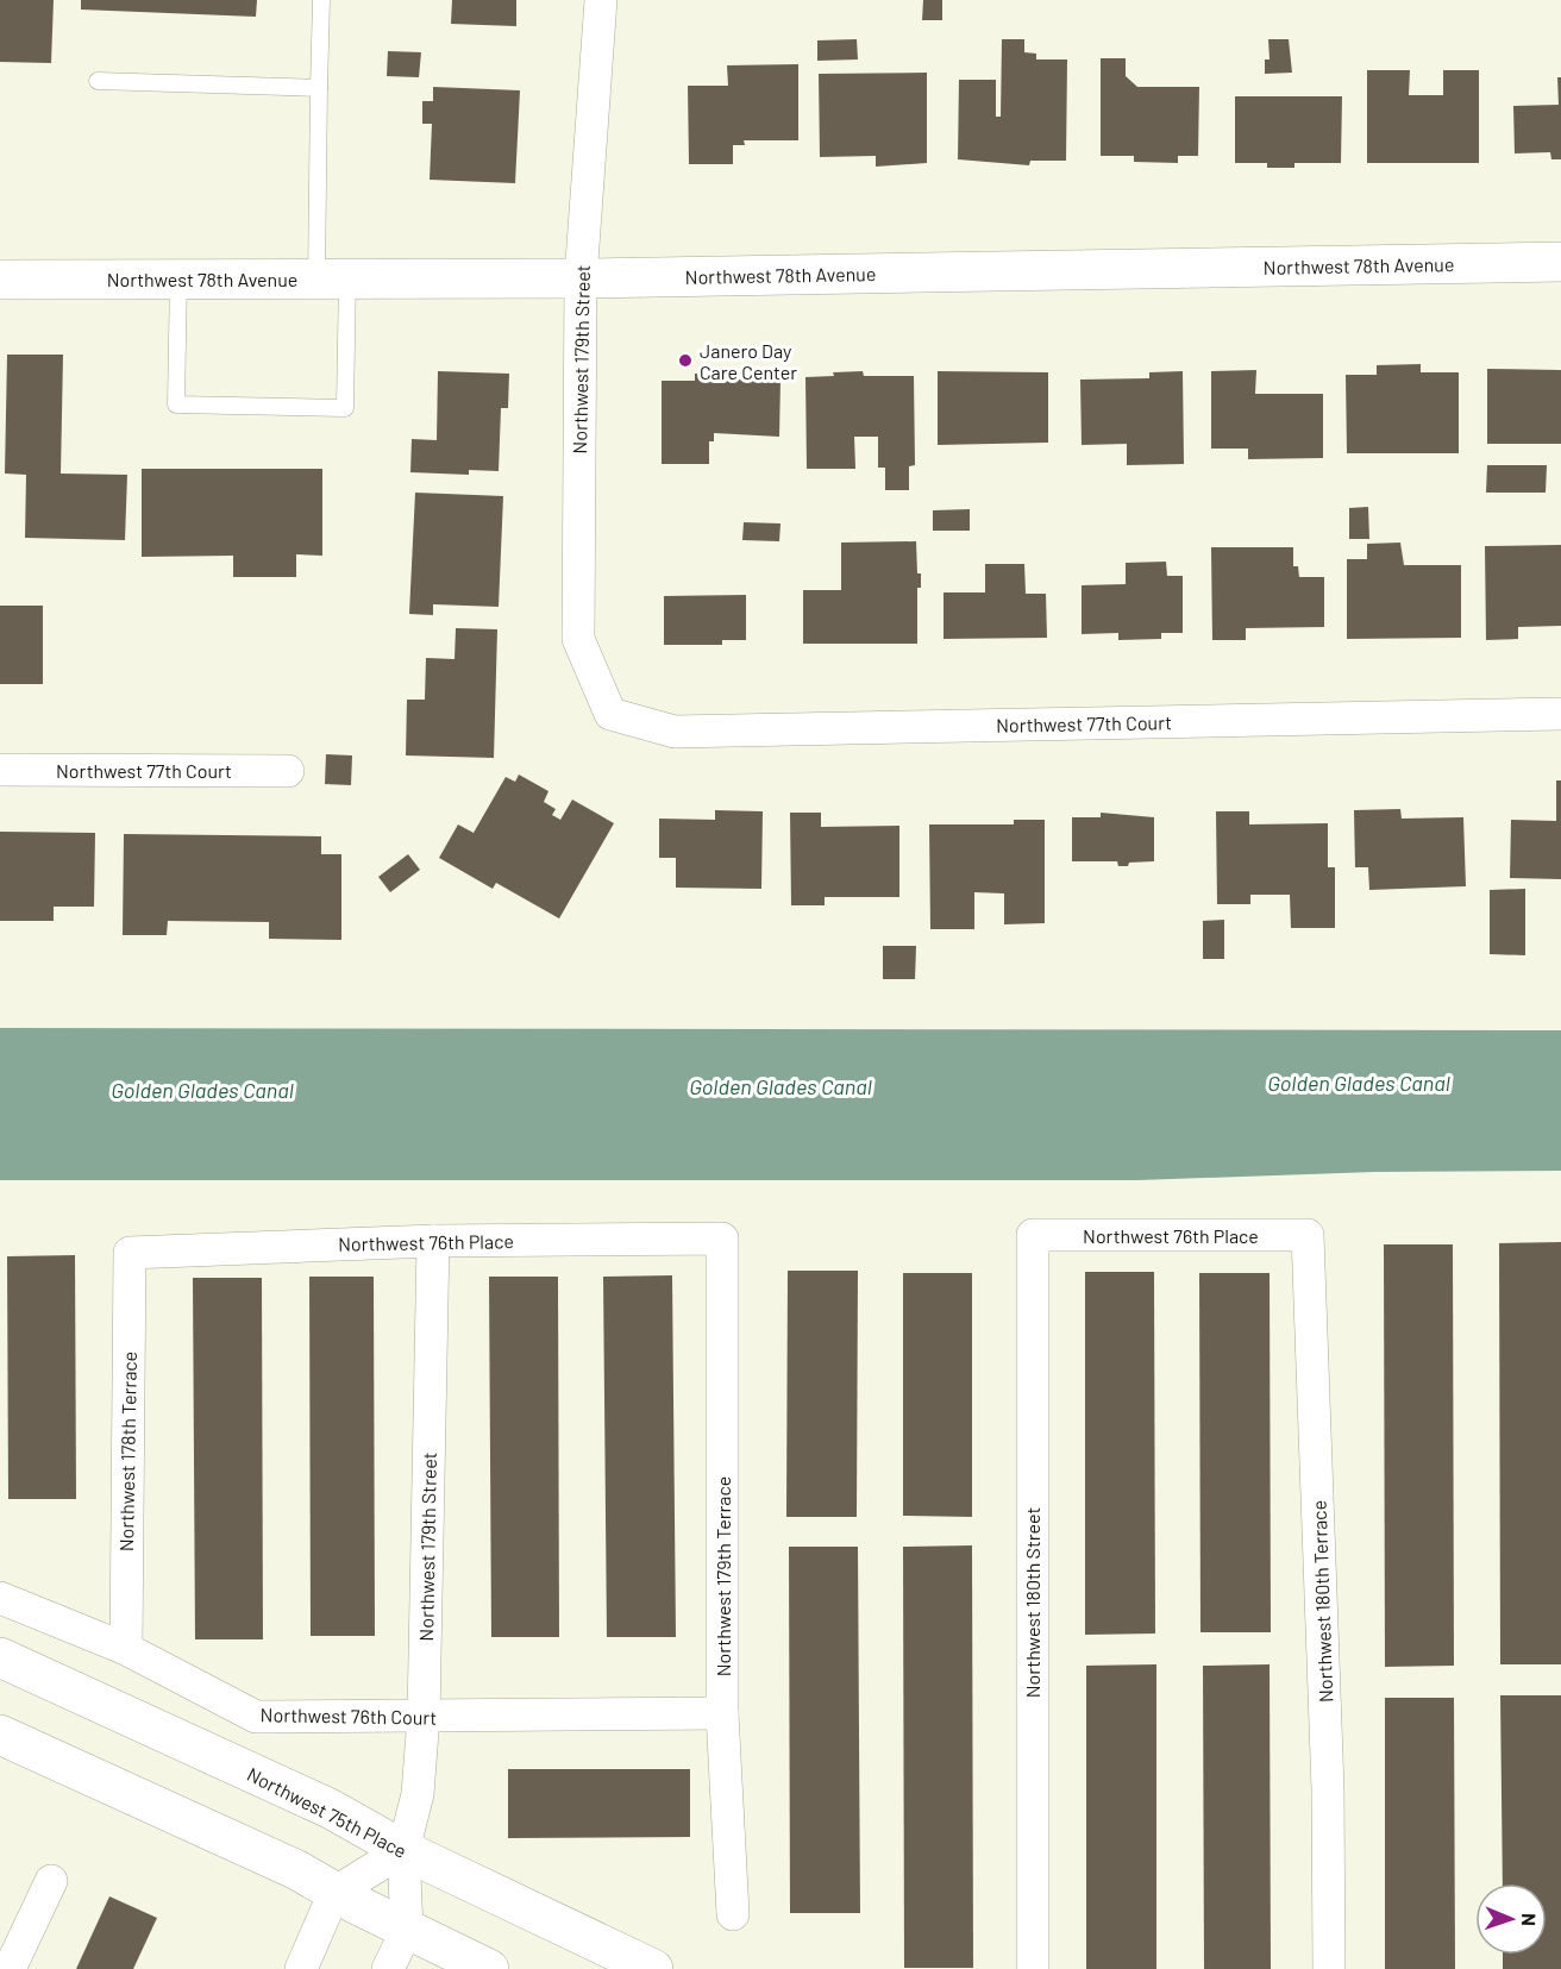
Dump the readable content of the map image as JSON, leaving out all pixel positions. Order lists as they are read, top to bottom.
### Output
{
  "streets": {
    "street": [
      "Northwest 78th Avenue",
      "Northwest 179th Street",
      "Northwest 77th Court",
      "Northwest 76th Place",
      "Northwest 178th Terrace",
      "Northwest 179th Terrace",
      "Northwest 180th Terrace",
      "Northwest 180th Street",
      "Northwest 76th Court",
      "Northwest 75th Place"
    ]
  },
  "crossings": [
    ["Northwest 78th Avenue", "Northwest 179th Street"],
    ["Northwest 179th Street", "Northwest 77th Court"],
    ["Northwest 179th Street", "Northwest 76th Place"],
    ["Northwest 179th Street", "Northwest 76th Court"],
    ["Northwest 179th Street", "Northwest 75th Place"],
    ["Northwest 76th Place", "Northwest 178th Terrace"],
    ["Northwest 76th Place", "Northwest 179th Terrace"],
    ["Northwest 76th Place", "Northwest 180th Terrace"],
    ["Northwest 76th Place", "Northwest 180th Street"],
    ["Northwest 178th Terrace", "Northwest 76th Court"],
    ["Northwest 179th Terrace", "Northwest 76th Court"]
  ],
  "water": ["Golden Glades Canal"],
  "places": ["Janero Day Care Center"],
  "north": "right"
}
